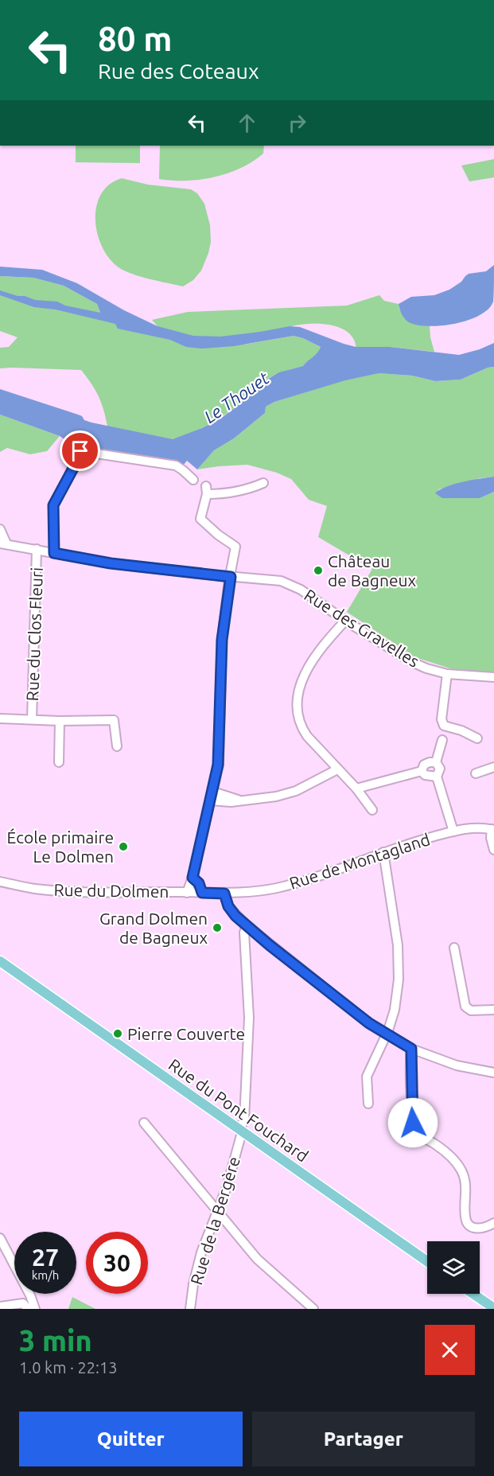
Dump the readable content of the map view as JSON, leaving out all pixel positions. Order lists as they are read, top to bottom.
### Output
{
  "streets": {
    "main road": ["Rue du Pont Fouchard"],
    "street": [
      "Rue des Gravelles",
      "Rue du Clos Fleuri",
      "Rue de Montagland",
      "Rue du Dolmen",
      "Rue de la Bergère"
    ]
  },
  "crossings": [
    ["Rue des Gravelles", "Rue du Clos Fleuri"],
    ["Rue de Montagland", "Rue du Dolmen"],
    ["Rue du Pont Fouchard", "Rue de la Bergère"]
  ],
  "water": ["Le Thouet"],
  "places": [
    "Château de Bagneux",
    "École primaire Le Dolmen",
    "Grand Dolmen de Bagneux",
    "Pierre Couverte"
  ],
  "page": {
    "turn": ["80 m", "Rue des Coteaux"],
    "speed": "27 km/h",
    "limit": "30",
    "heading": ["3 min", "1.0 km · 22:13"],
    "buttons": ["Quitter", "Partager"]
  }
}
